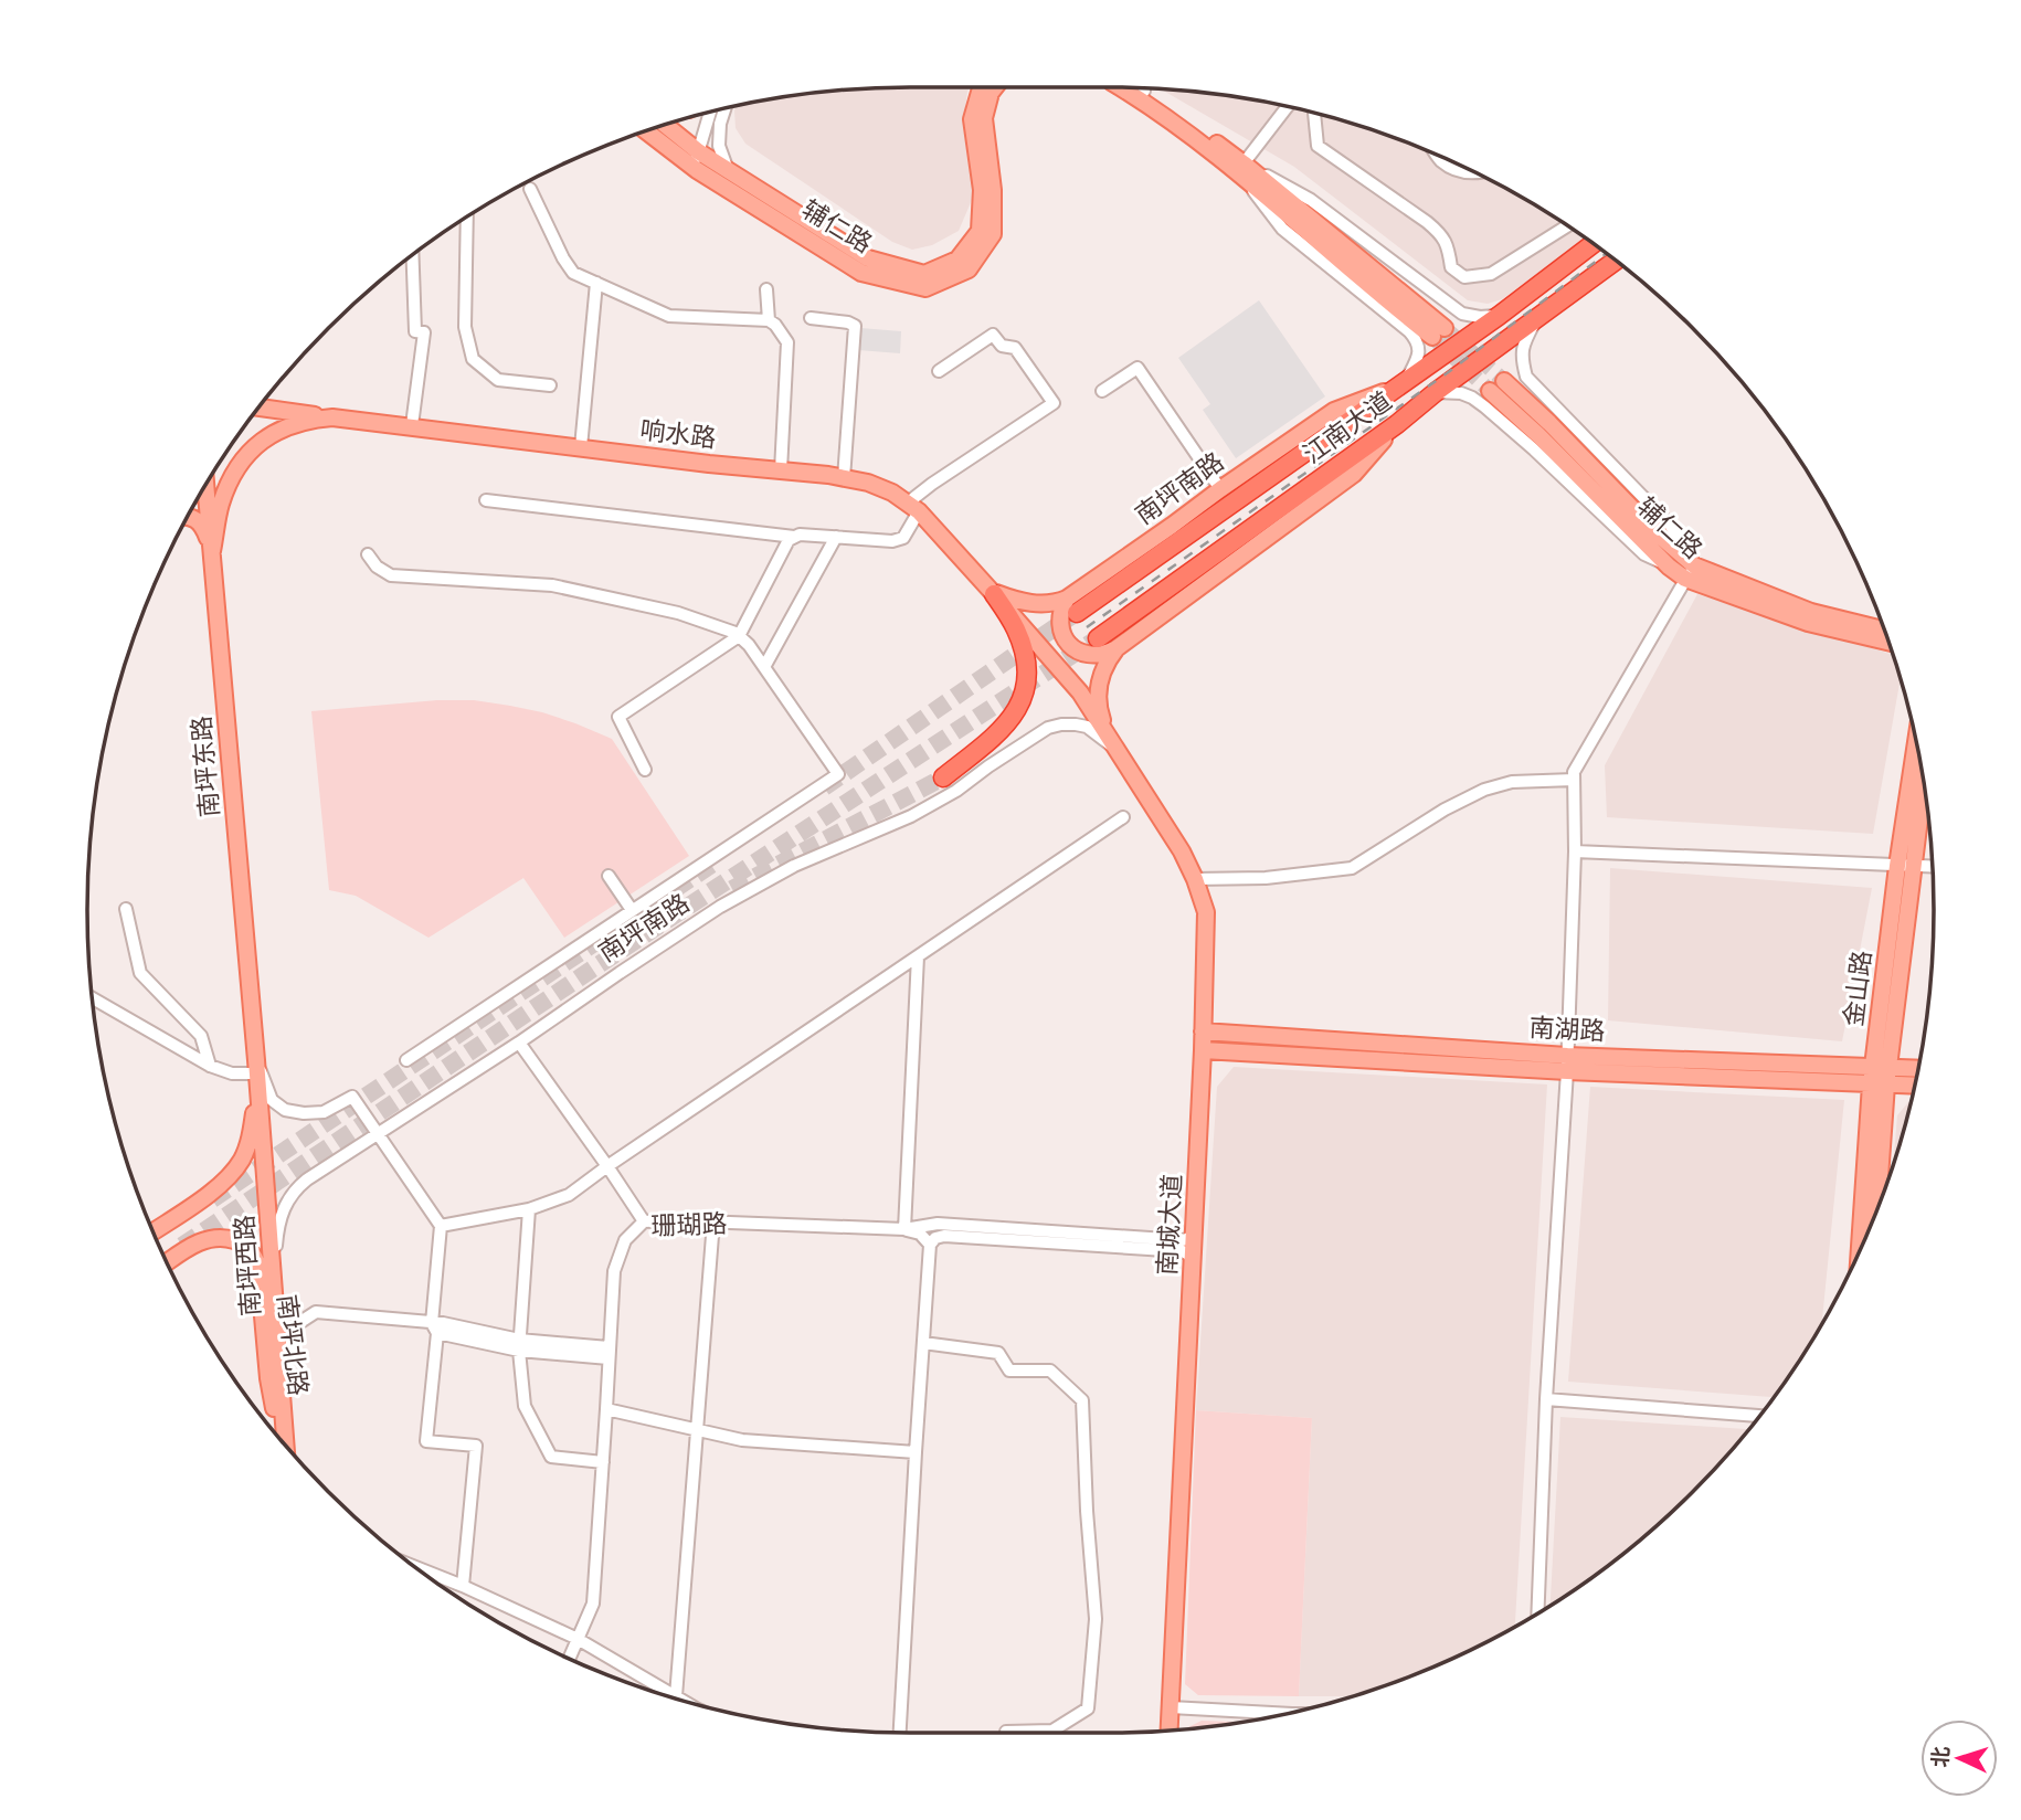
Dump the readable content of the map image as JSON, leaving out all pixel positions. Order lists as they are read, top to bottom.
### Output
{
  "streets": {
    "highway": ["江南大道"],
    "main road": [
      "辅仁路",
      "响水路",
      "南坪南路",
      "南坪东路",
      "金山路",
      "南湖路",
      "南城大道",
      "南坪西路",
      "南坪北路"
    ],
    "street": ["珊瑚路"]
  },
  "crossings": [
    ["江南大道", "南坪南路"],
    ["响水路", "南坪南路"],
    ["响水路", "南坪东路"],
    ["响水路", "南城大道"],
    ["南坪南路", "南城大道"],
    ["南坪南路", "南坪西路"],
    ["南坪东路", "南坪西路"],
    ["金山路", "南湖路"],
    ["南湖路", "南城大道"],
    ["珊瑚路", "南城大道"]
  ],
  "north": "left"
}
